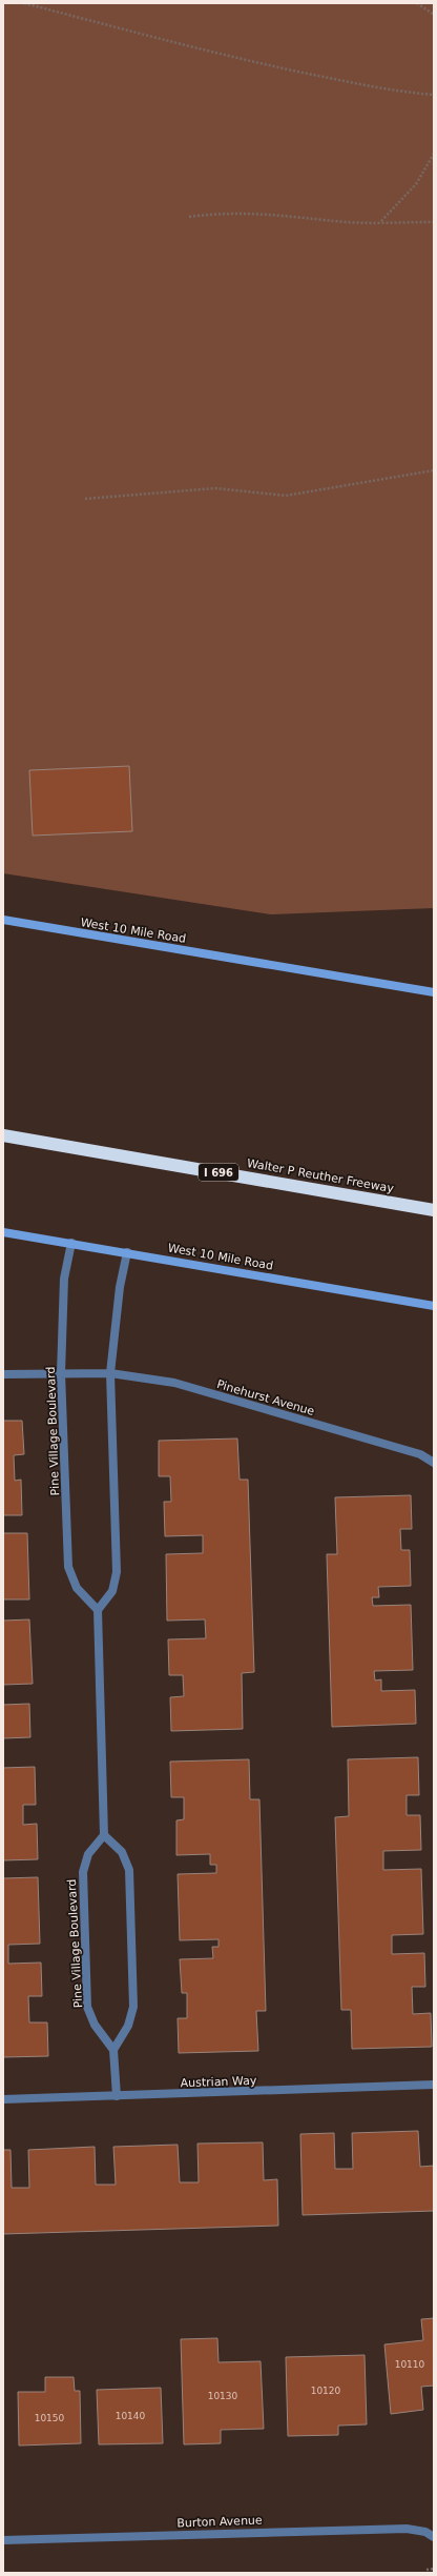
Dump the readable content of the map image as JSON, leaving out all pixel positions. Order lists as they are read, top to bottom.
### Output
{
  "streets": {
    "highway": ["I 696", "Walter P Reuther Freeway"],
    "main road": ["West 10 Mile Road"],
    "street": [
      "Pinehurst Avenue",
      "Pine Village Boulevard",
      "Austrian Way",
      "Burton Avenue"
    ]
  },
  "crossings": [
    ["West 10 Mile Road", "Pine Village Boulevard"],
    ["Pinehurst Avenue", "Pine Village Boulevard"]
  ],
  "house_numbers": [
    "10110",
    "10120",
    "10130",
    "10140",
    "10150"
  ]
}
